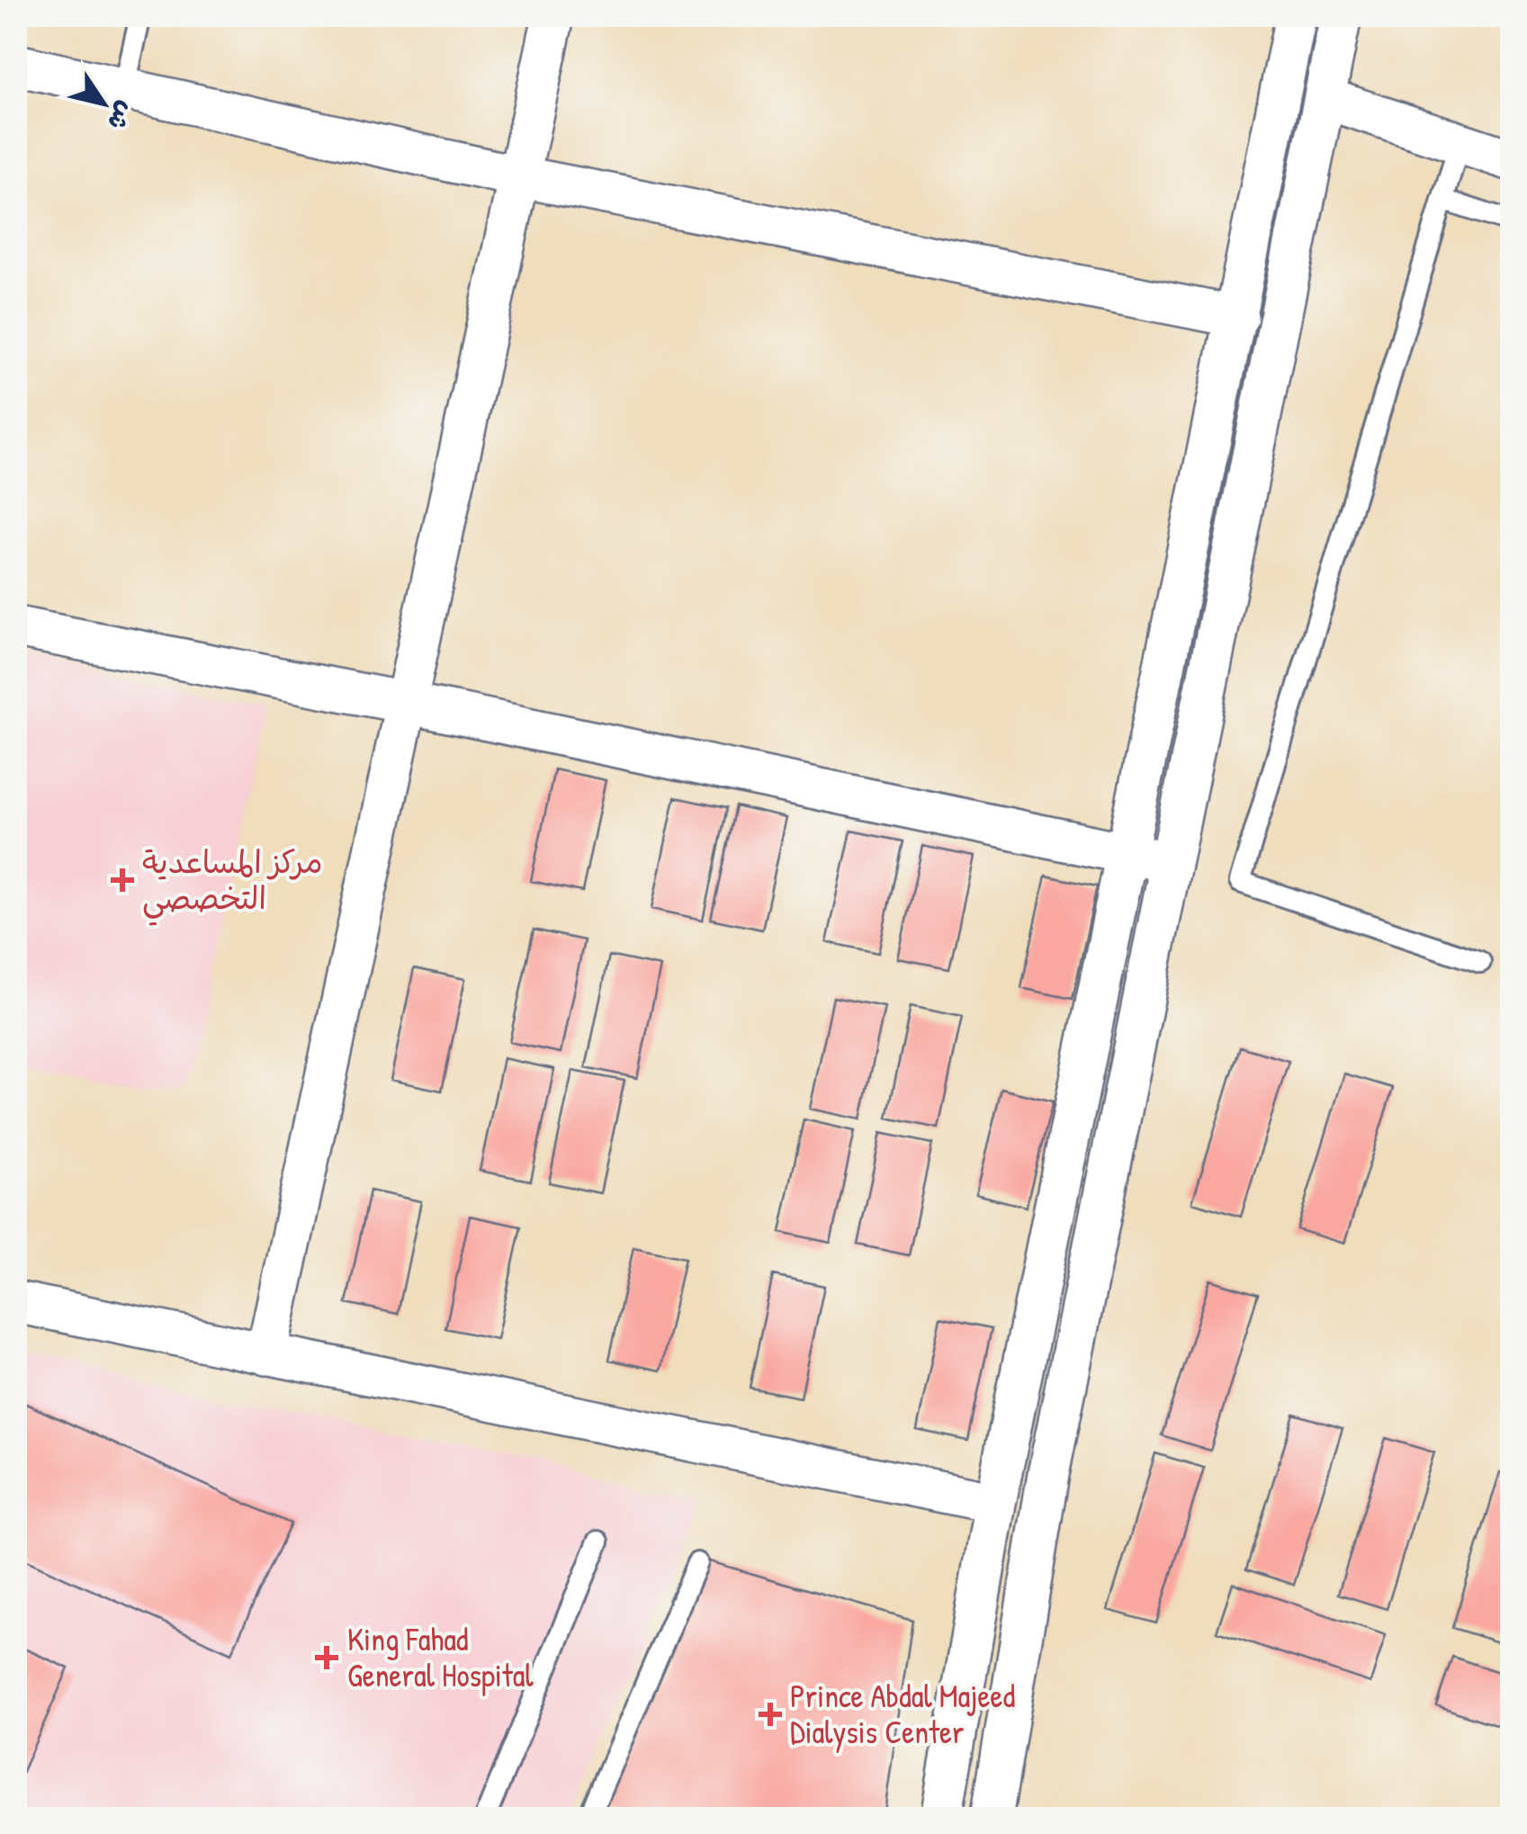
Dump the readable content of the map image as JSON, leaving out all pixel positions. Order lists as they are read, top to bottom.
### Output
{
  "places": {
    "health": ["مركز المساعدية التخصصي", "King Fahad General Hospital", "Prince Abdal Majeed Dialysis Center"]
  },
  "north": "bottom right"
}
